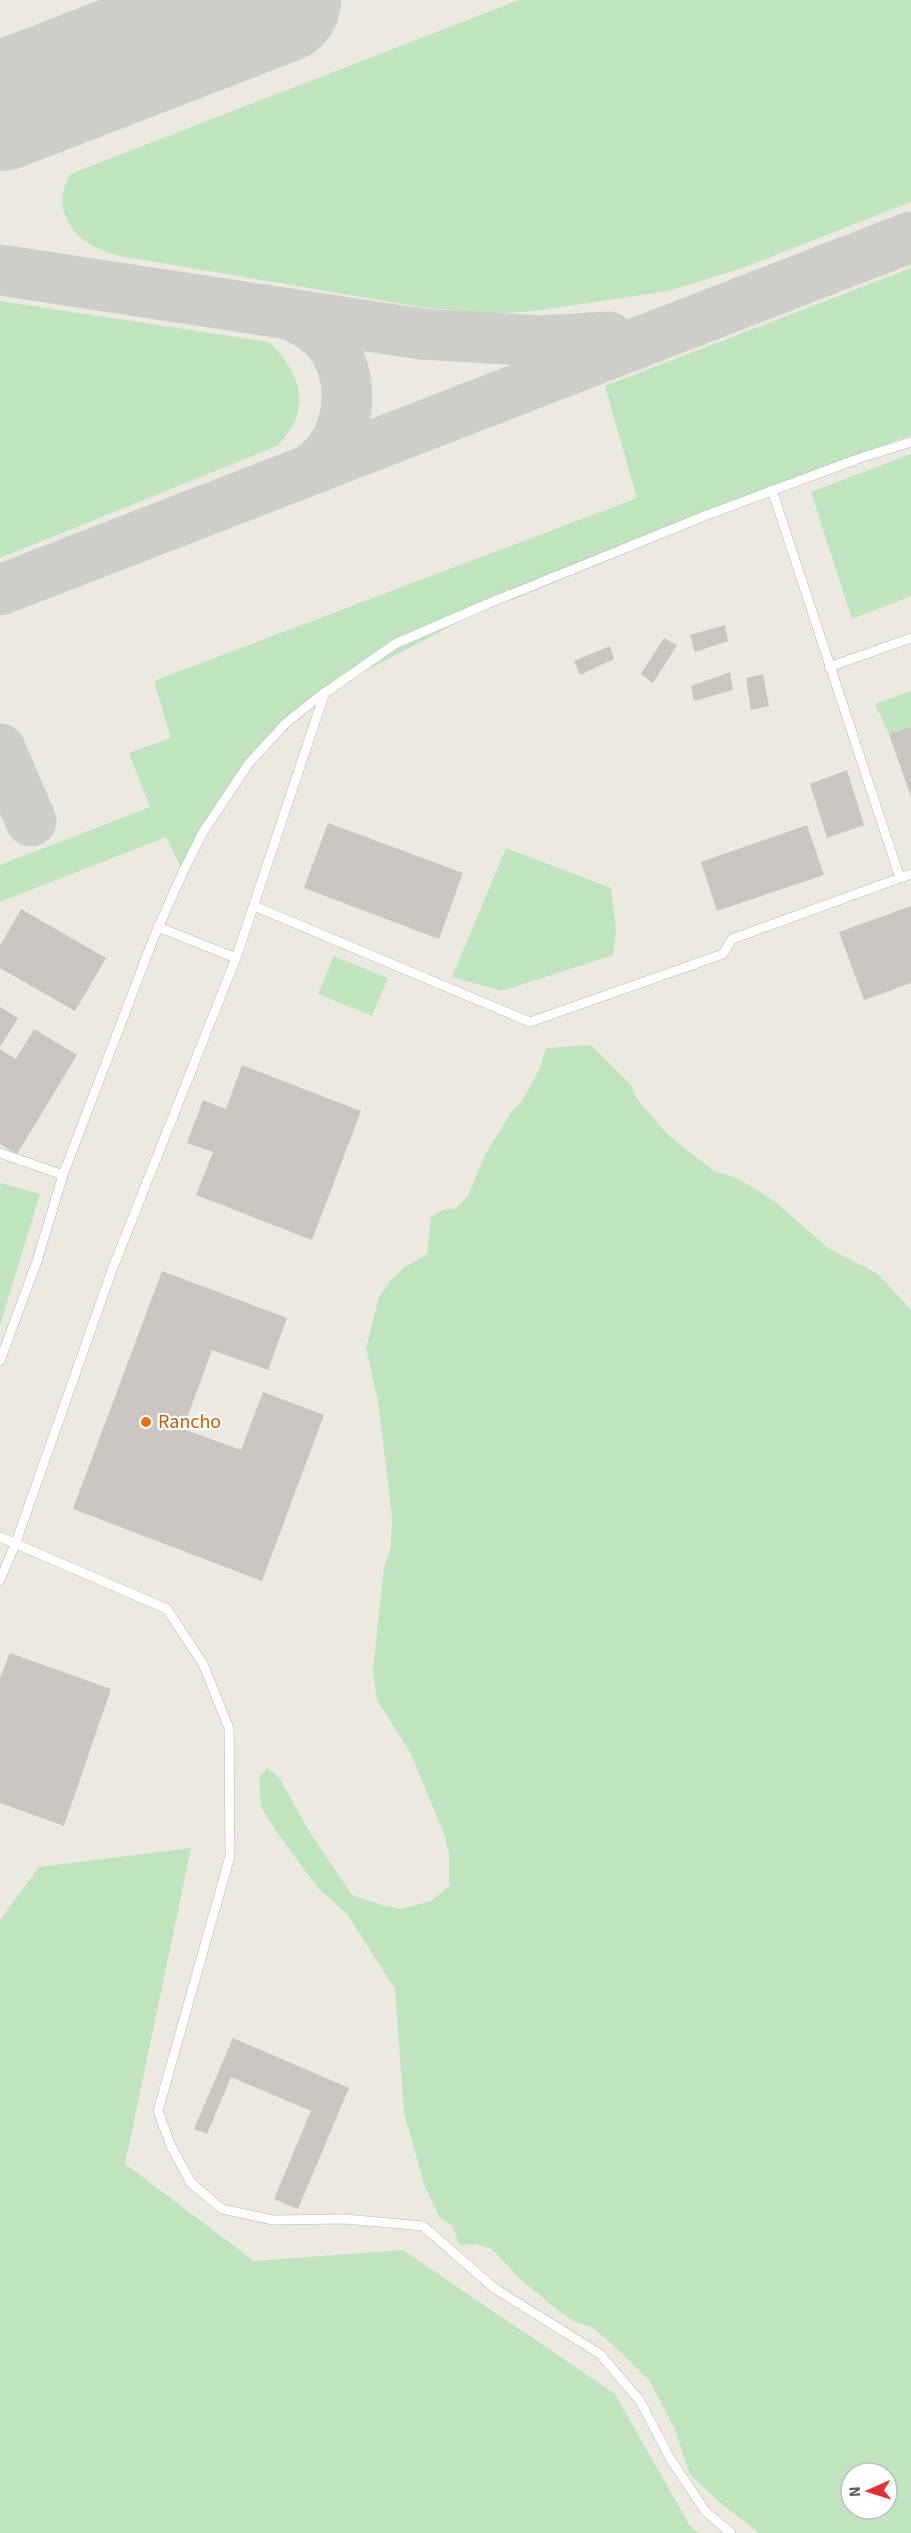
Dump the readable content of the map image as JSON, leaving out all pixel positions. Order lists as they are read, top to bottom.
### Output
{
  "places": ["Rancho"],
  "north": "left"
}
